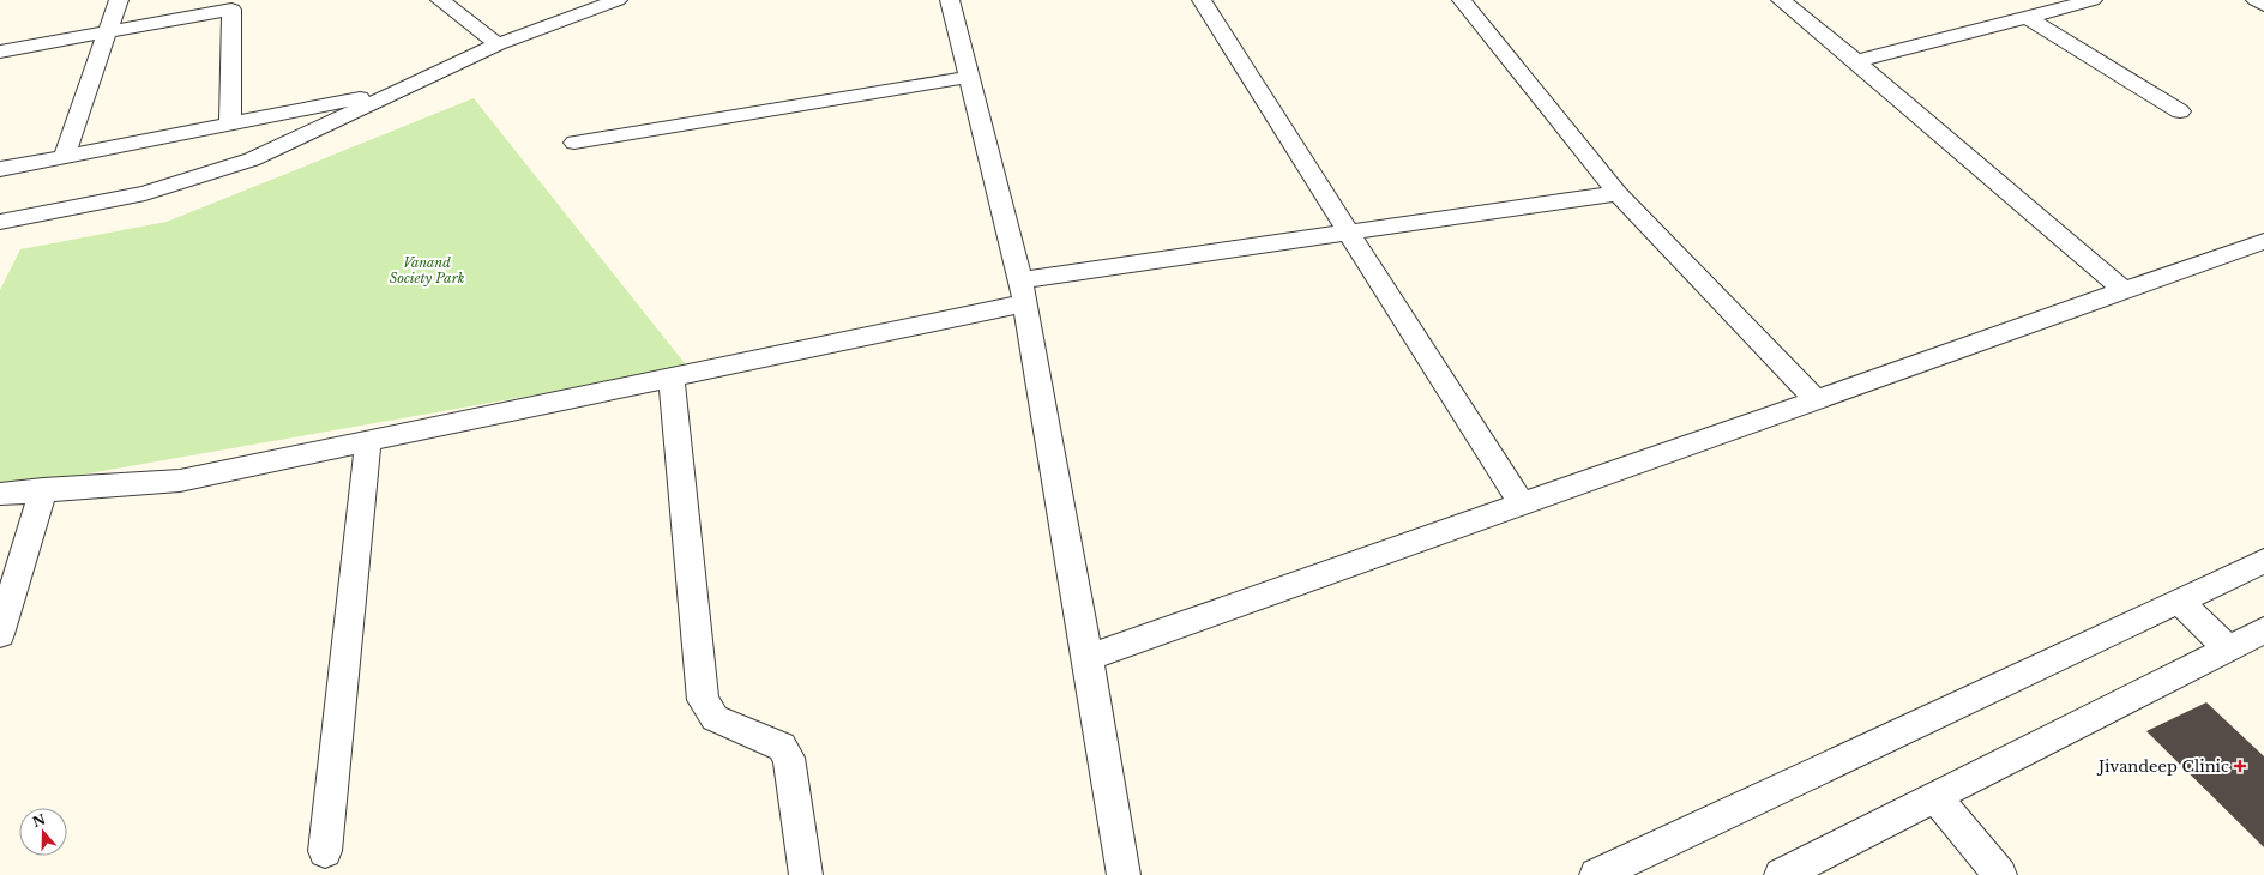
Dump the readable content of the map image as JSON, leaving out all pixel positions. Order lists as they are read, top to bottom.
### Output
{
  "parks": ["Vanand Society Park"],
  "places": {
    "health": ["Jivandeep Clinic"]
  },
  "north": "top"
}
